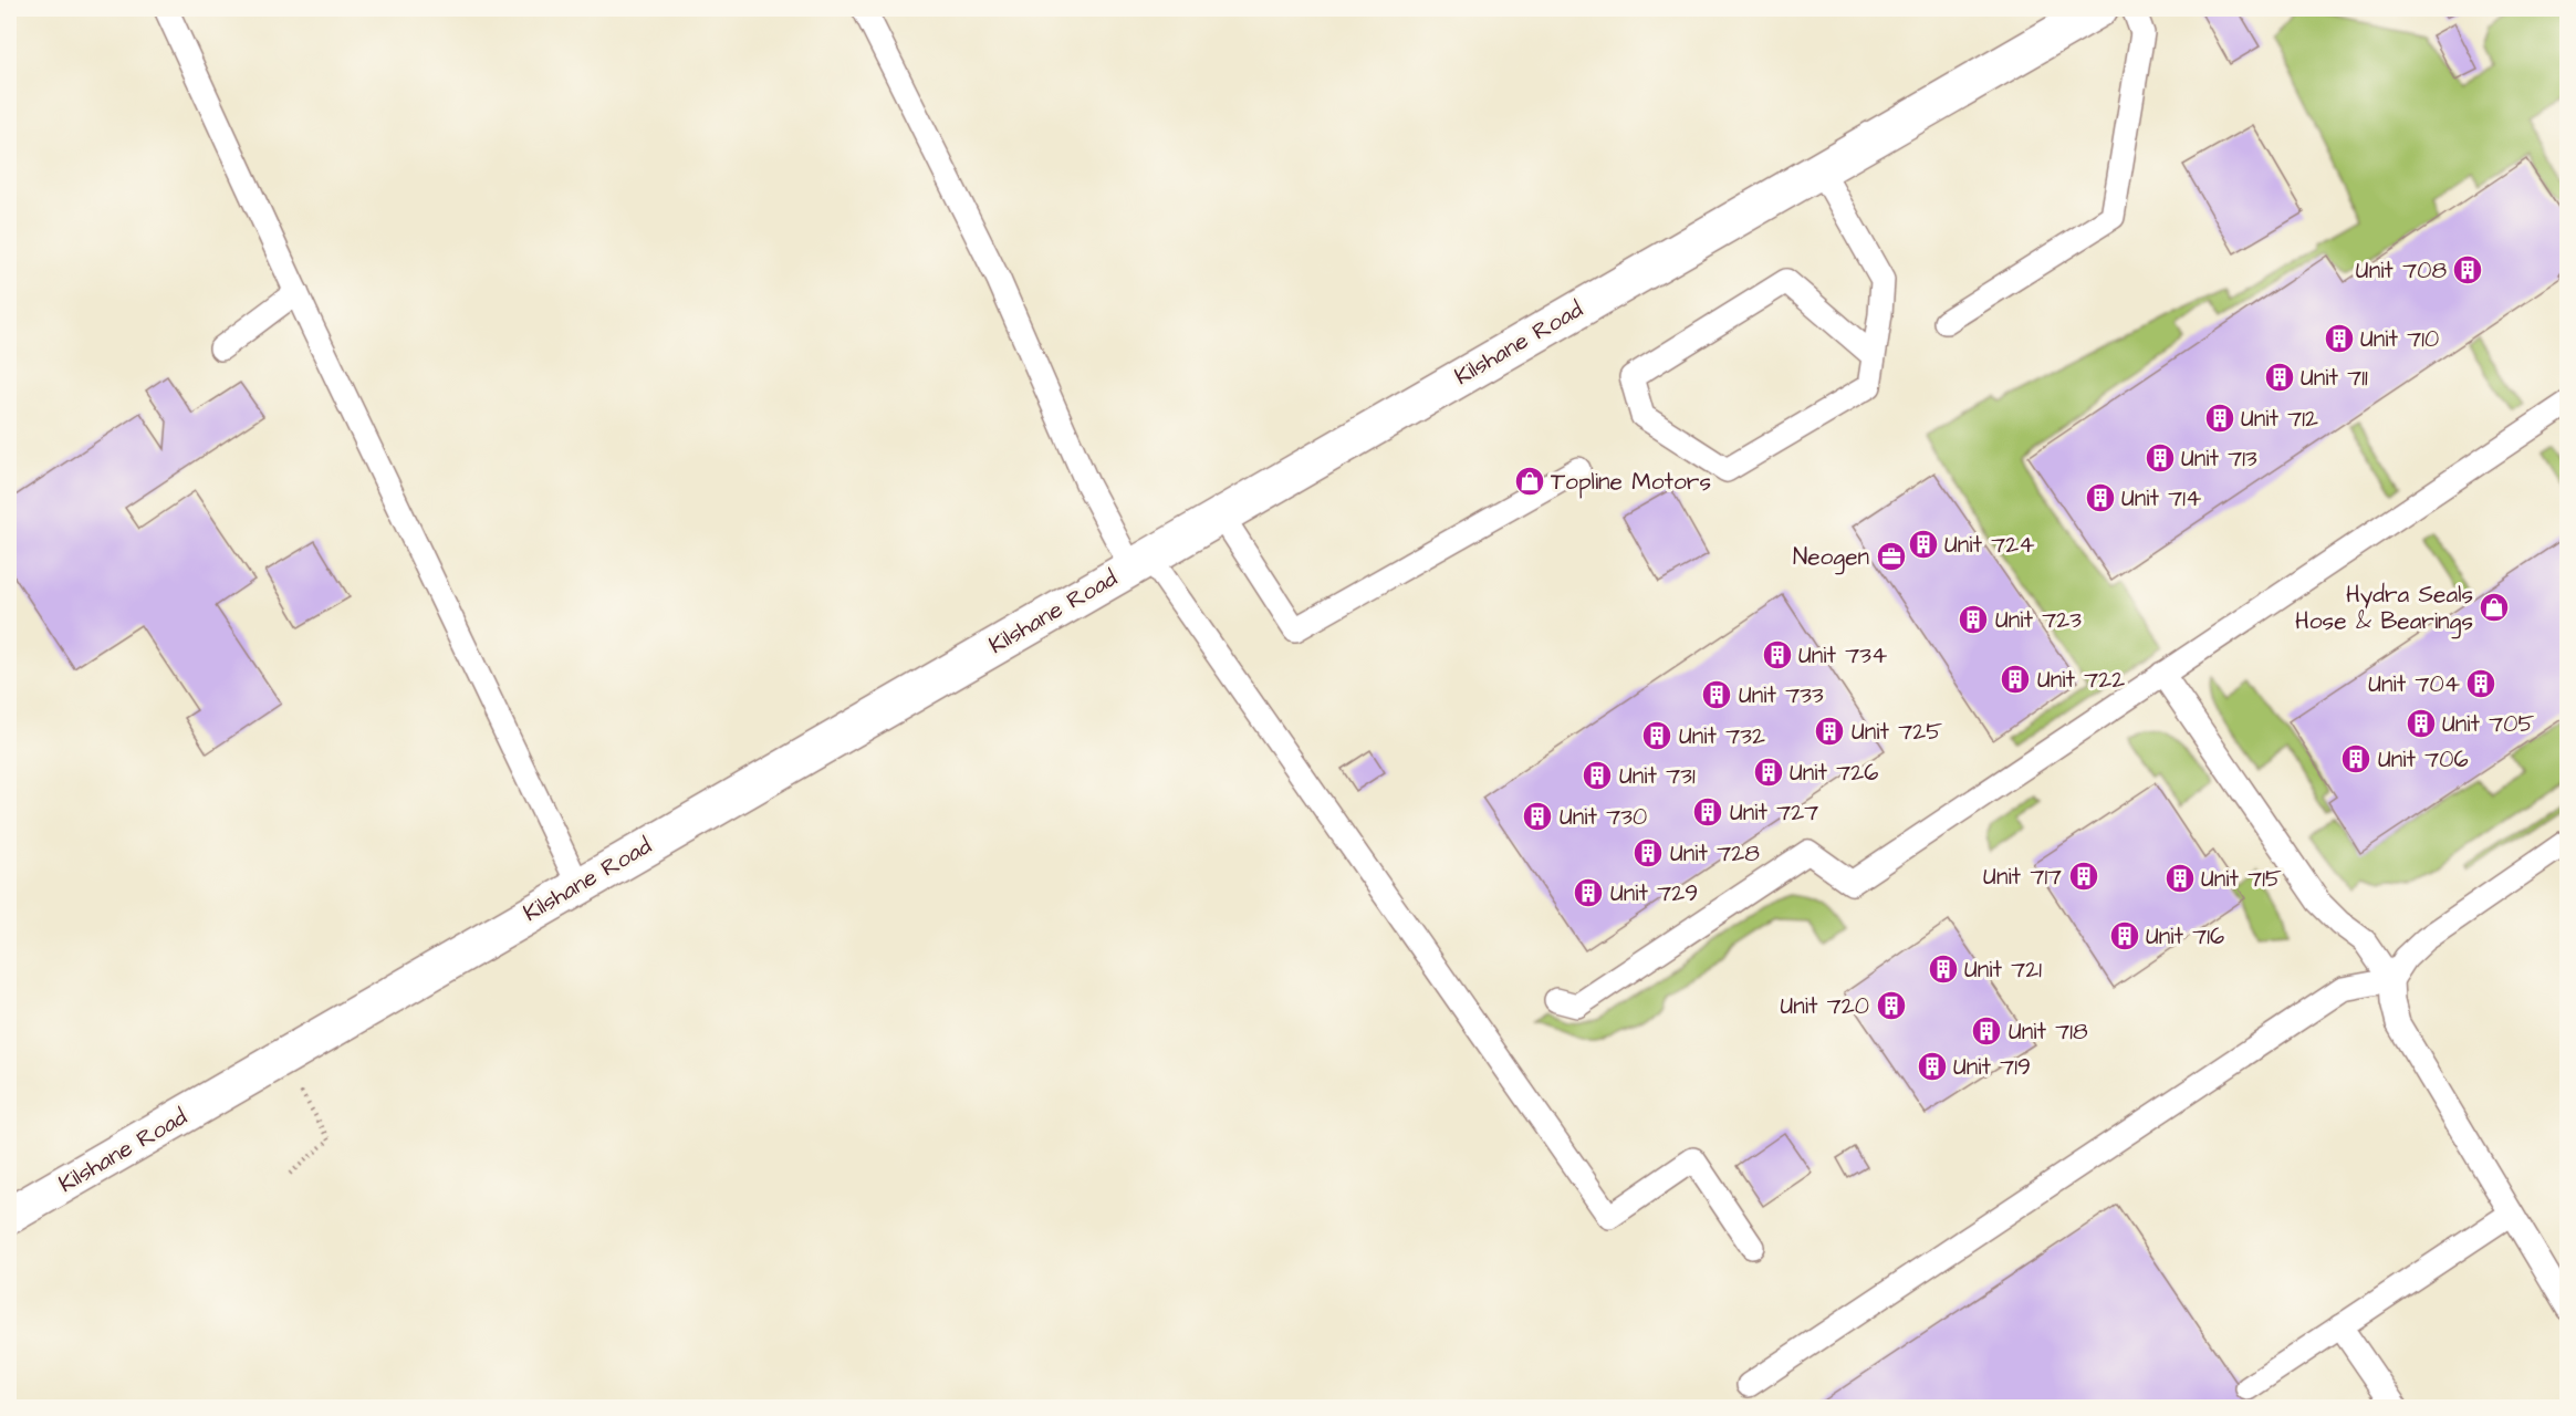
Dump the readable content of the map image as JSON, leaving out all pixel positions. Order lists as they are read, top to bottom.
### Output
{
  "streets": {
    "street": ["Kilshane Road"]
  },
  "places": {
    "building": [
      "Unit 708",
      "Unit 710",
      "Unit 711",
      "Unit 712",
      "Unit 713",
      "Unit 714",
      "Unit 724",
      "Unit 723",
      "Unit 734",
      "Unit 722",
      "Unit 704",
      "Unit 733",
      "Unit 705",
      "Unit 725",
      "Unit 732",
      "Unit 706",
      "Unit 726",
      "Unit 731",
      "Unit 727",
      "Unit 730",
      "Unit 728",
      "Unit 717",
      "Unit 715",
      "Unit 729",
      "Unit 716",
      "Unit 721",
      "Unit 720",
      "Unit 718",
      "Unit 719"
    ],
    "shop": ["Topline Motors", "Hydra Seals Hose & Bearings"],
    "office": ["Neogen"]
  }
}
